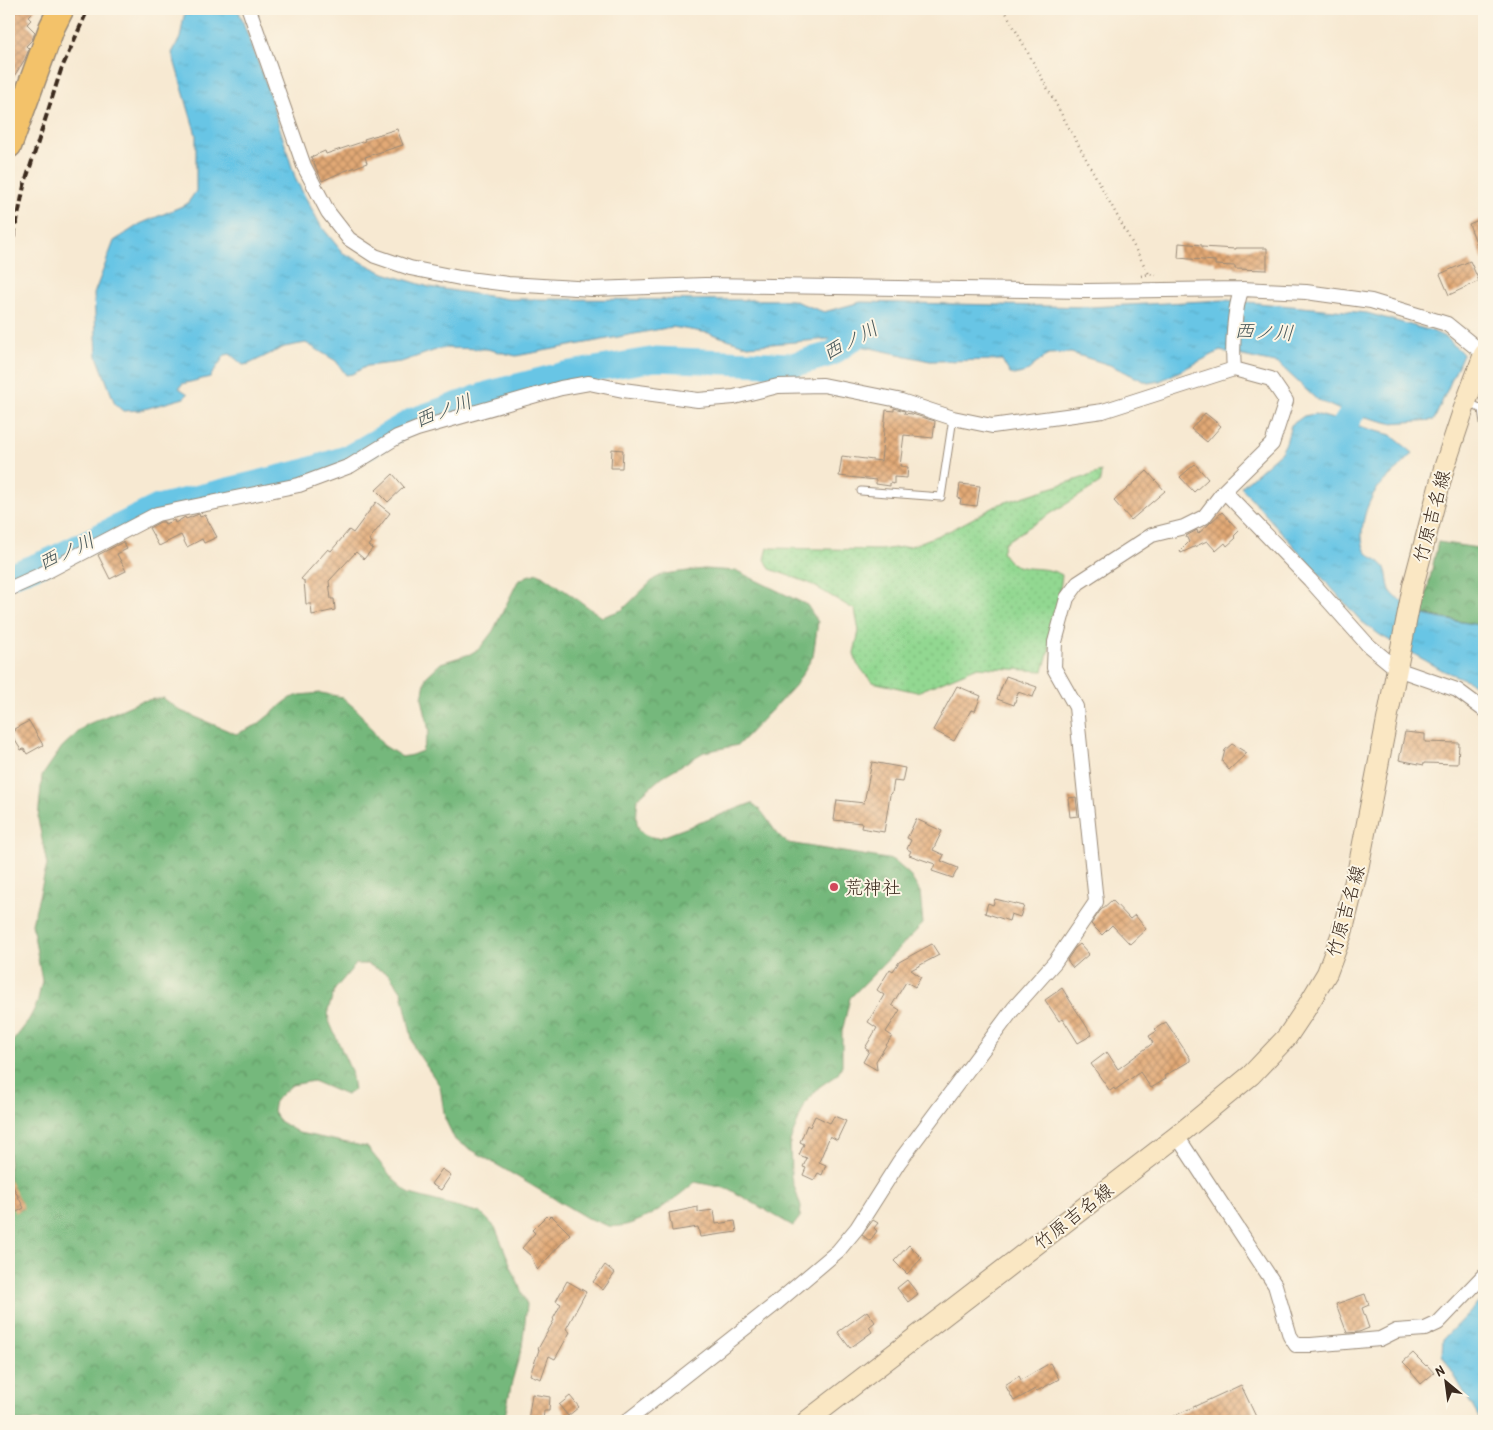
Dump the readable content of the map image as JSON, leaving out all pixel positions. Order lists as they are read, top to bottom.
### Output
{
  "streets": {
    "main road": ["竹原吉名線"]
  },
  "water": ["西ノ川"],
  "places": ["荒神社"],
  "north": "top left"
}
